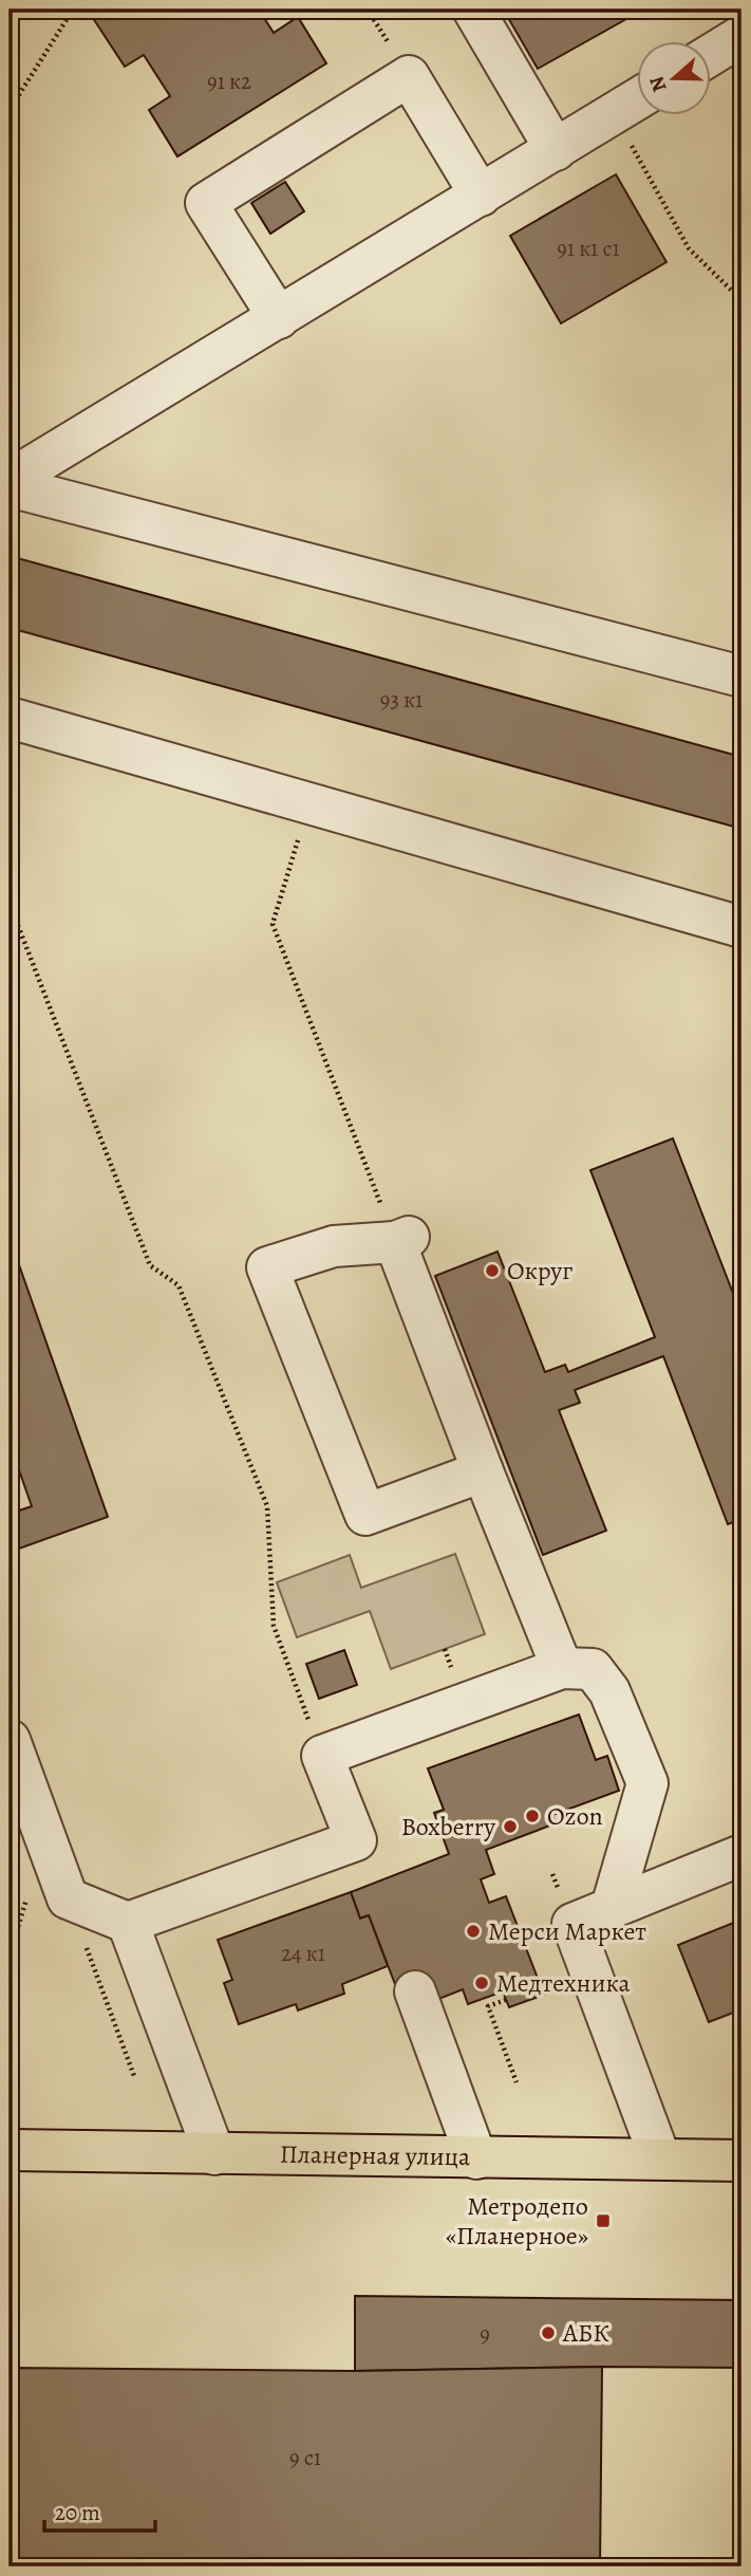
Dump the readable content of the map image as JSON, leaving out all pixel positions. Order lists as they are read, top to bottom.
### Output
{
  "streets": {
    "main road": ["Планерная улица"]
  },
  "places": {
    "other": [
      "Округ",
      "Ozon",
      "Boxberry",
      "Мерси Маркет",
      "Медтехника",
      "АБК"
    ],
    "transit": ["Метродепо «Планерное»"]
  },
  "house_numbers": [
    "91 к2",
    "91 к1 с1",
    "93 к1",
    "24 к1",
    "9",
    "9 с1"
  ],
  "scale_bar": "20 m",
  "north": "left"
}
